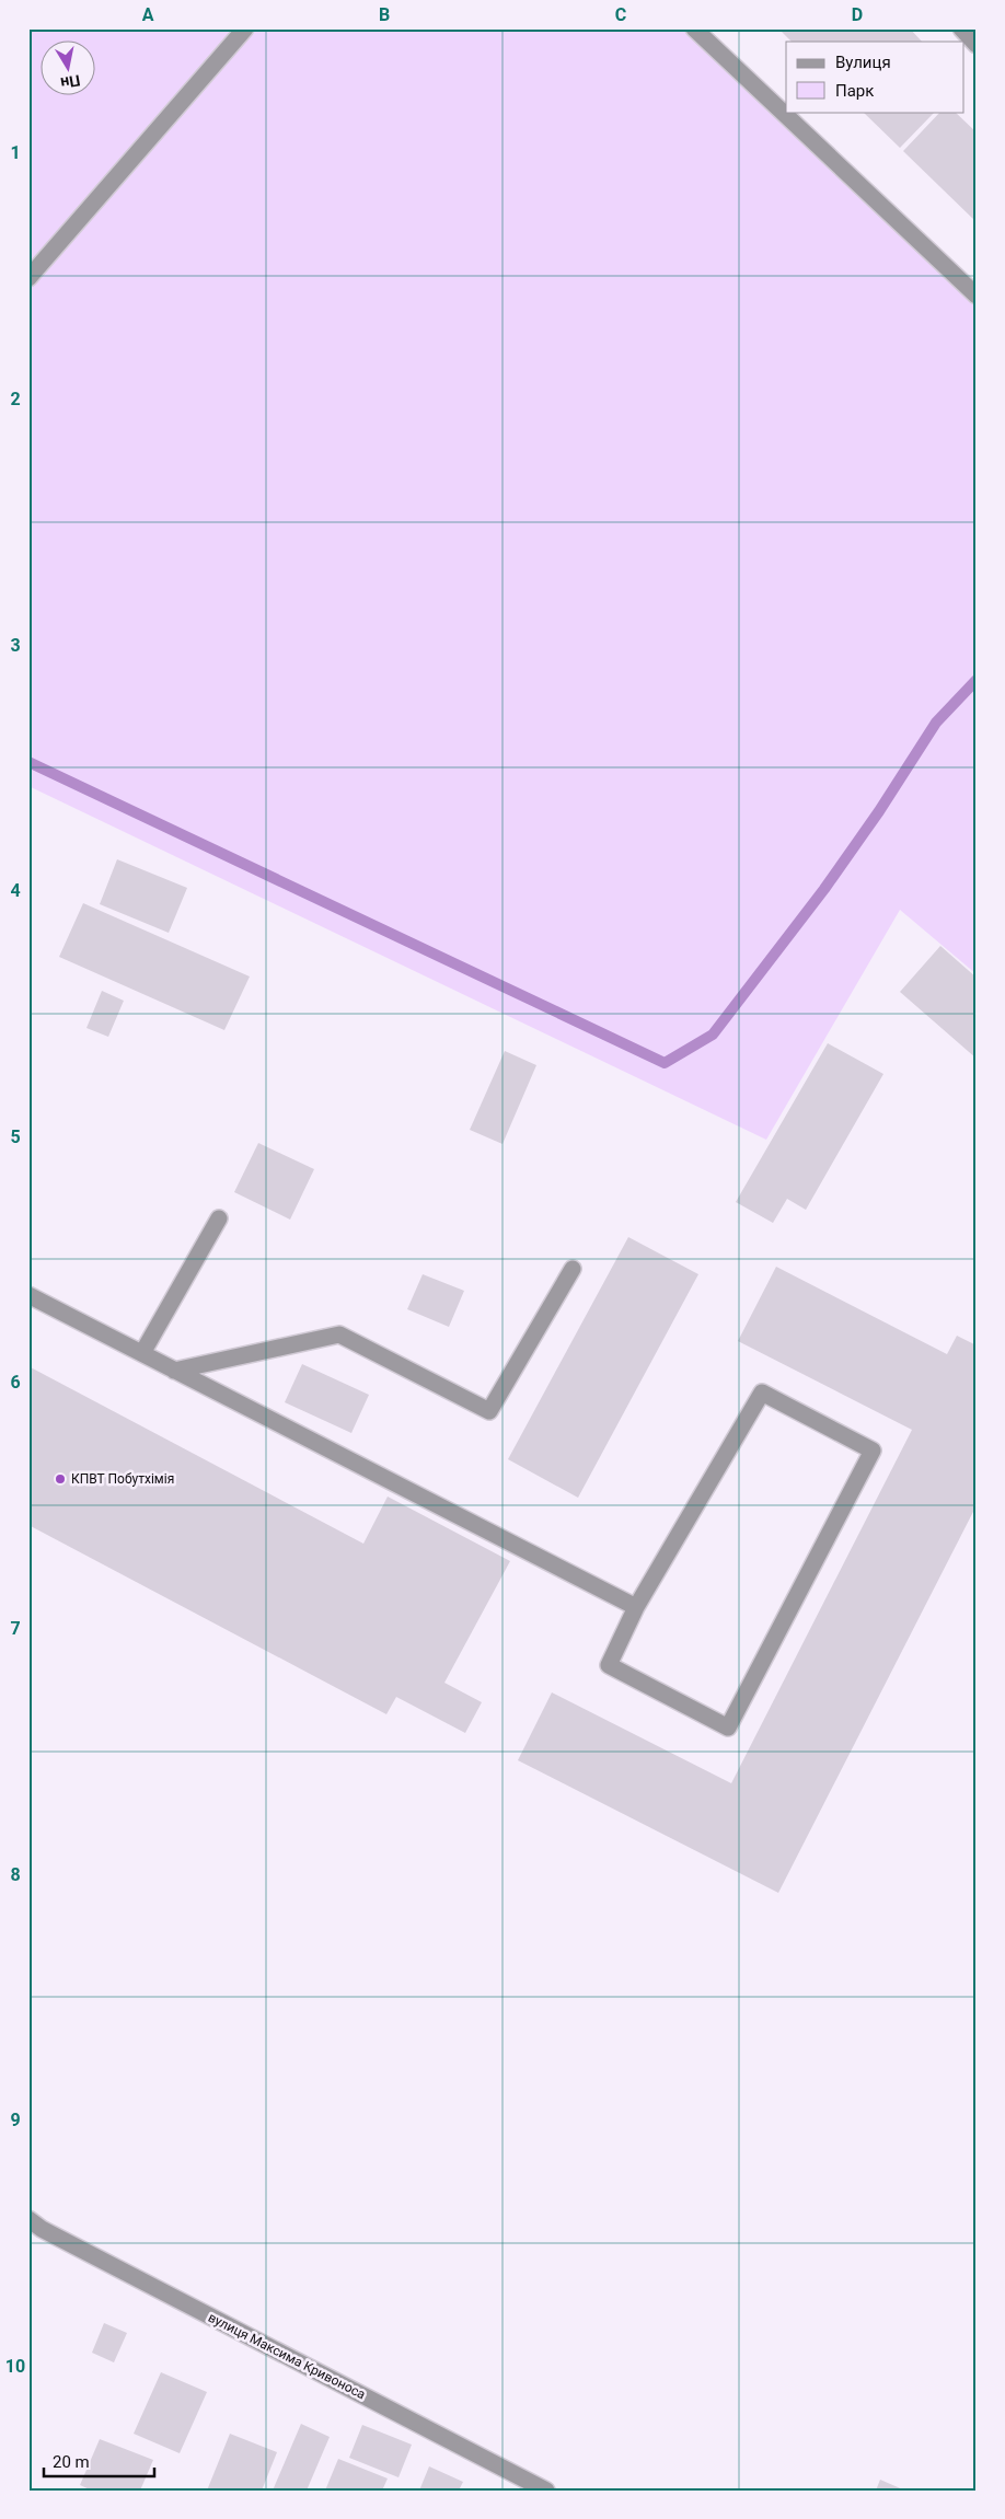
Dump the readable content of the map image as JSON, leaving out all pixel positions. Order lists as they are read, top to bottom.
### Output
{
  "streets": {
    "street": ["вулиця Максима Кривоноса"]
  },
  "places": ["КПВТ Побутхімія"],
  "legend": ["Вулиця", "Парк"],
  "scale_bar": "20 m",
  "north": "bottom",
  "grid": {
    "columns": [
      "A",
      "B",
      "C",
      "D"
    ],
    "rows": [
      "1",
      "2",
      "3",
      "4",
      "5",
      "6",
      "7",
      "8",
      "9",
      "10"
    ]
  }
}
